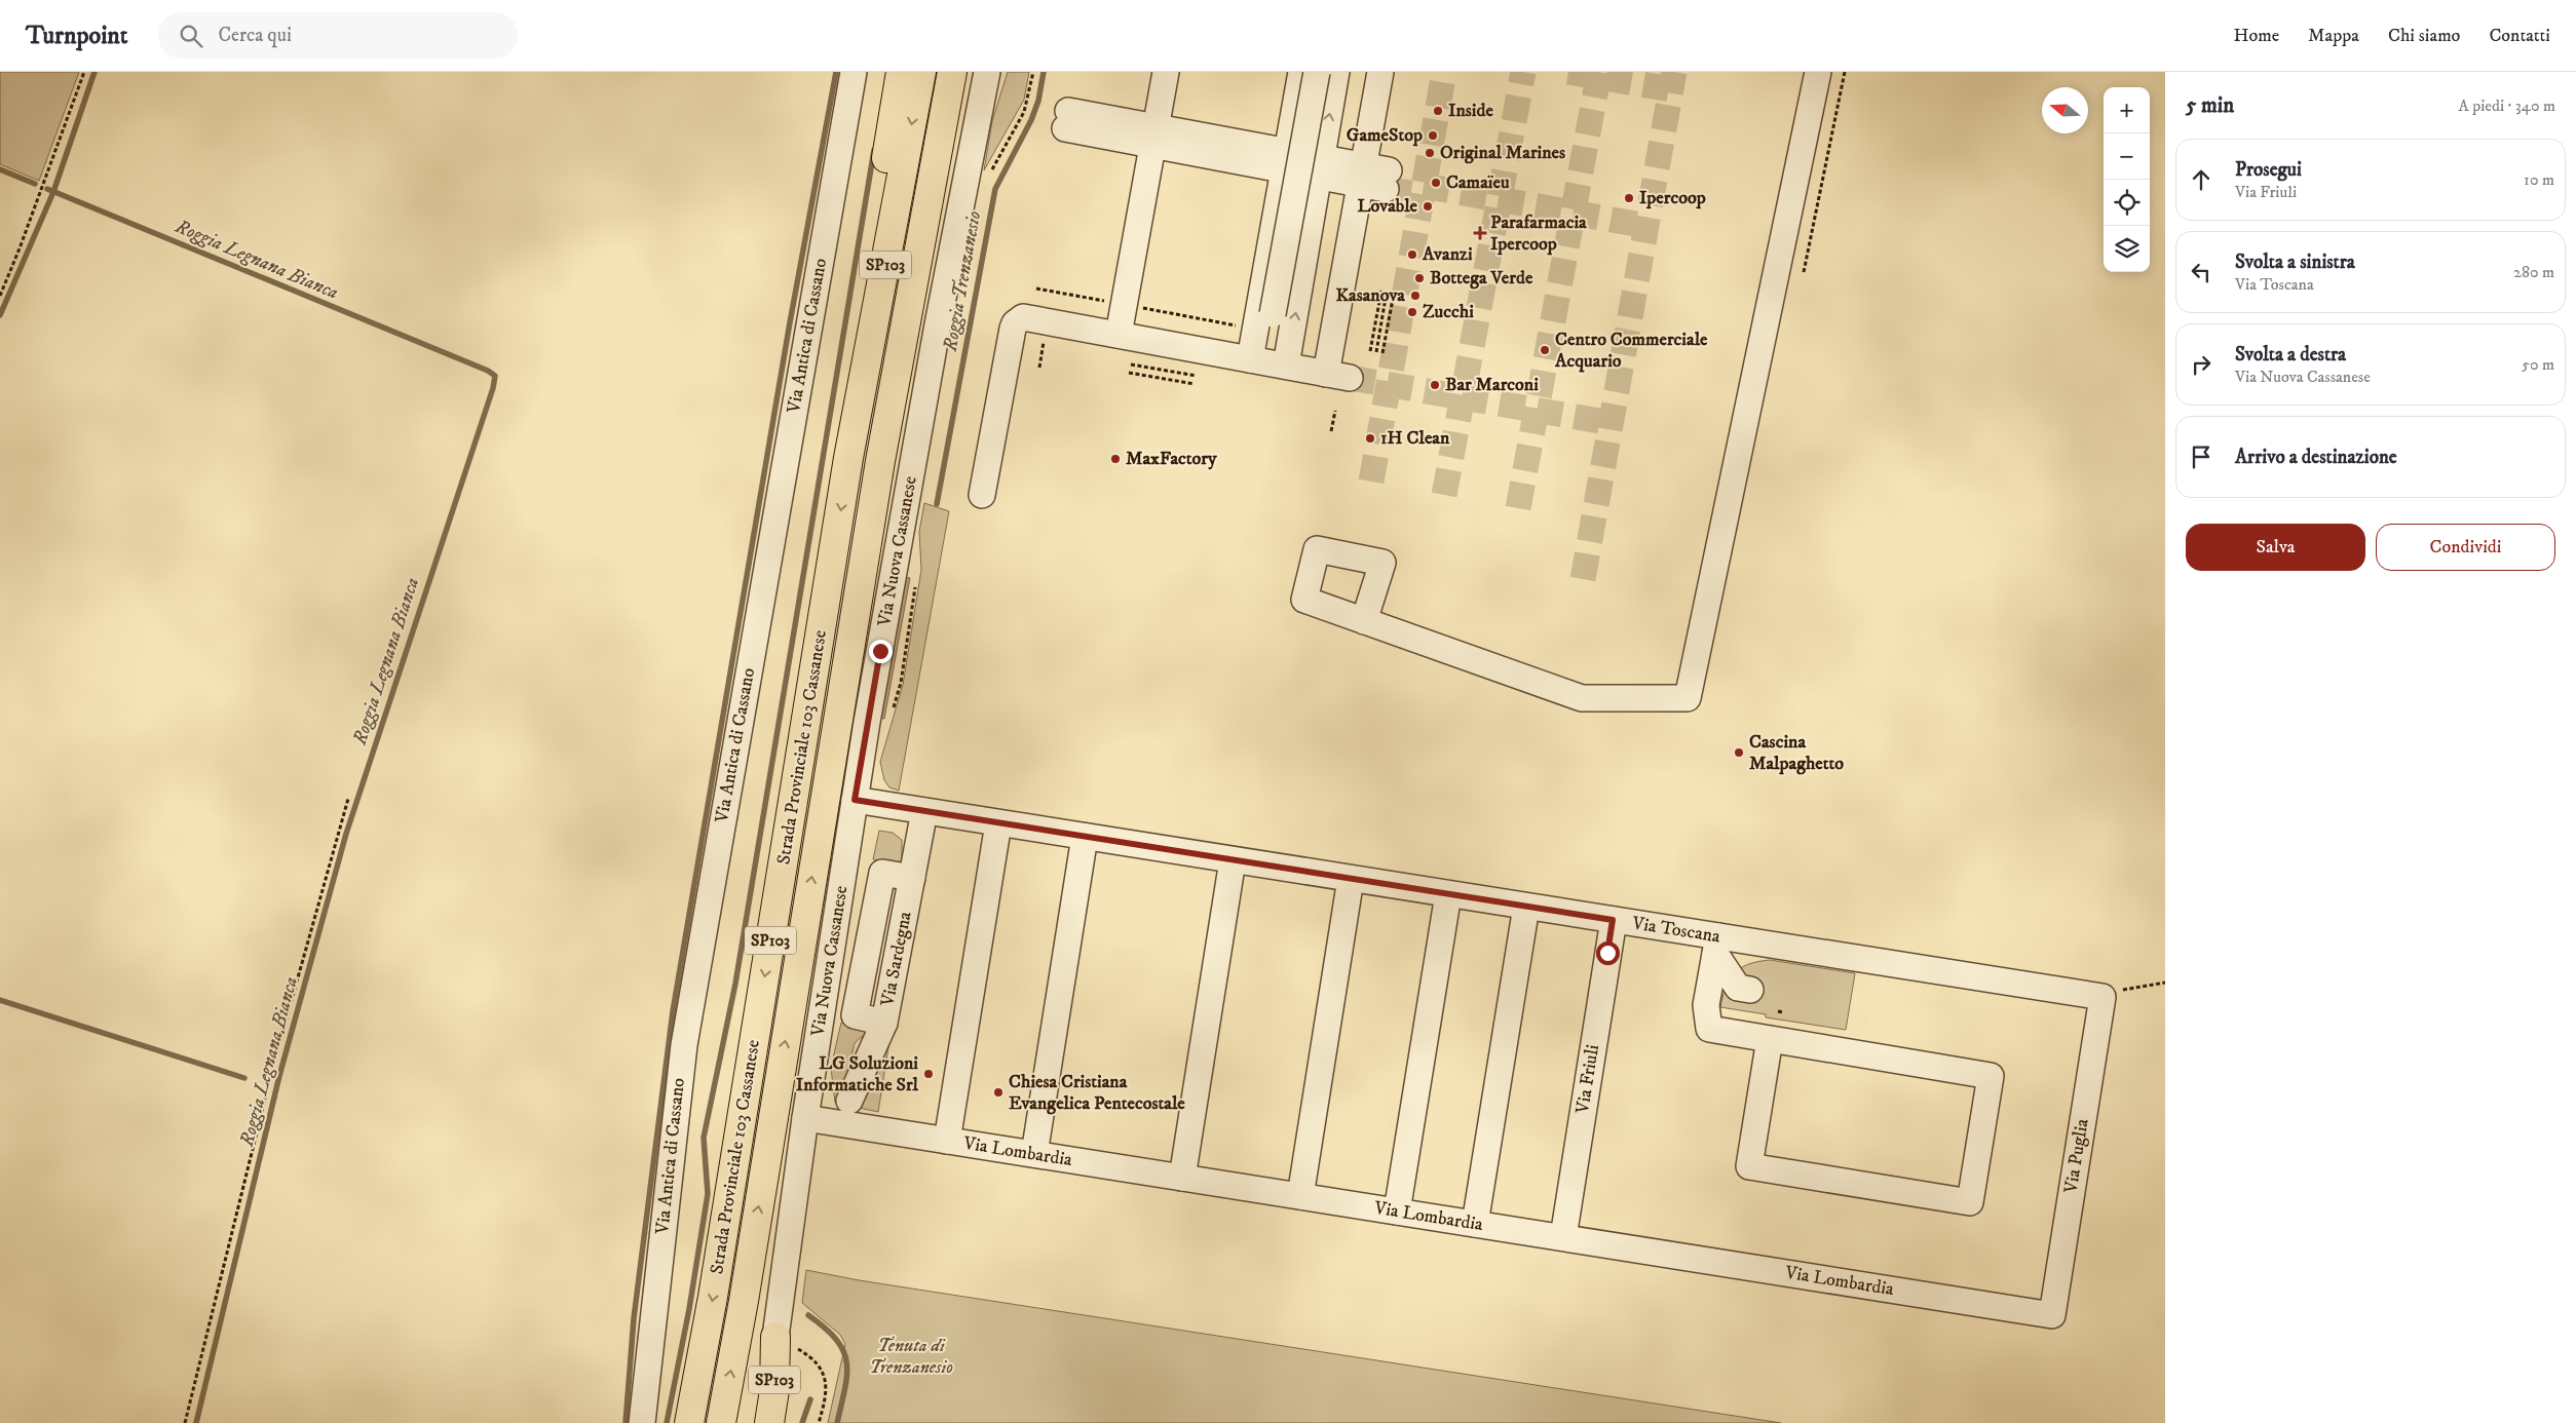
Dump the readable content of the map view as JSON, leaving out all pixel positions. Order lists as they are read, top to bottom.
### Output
{
  "streets": {
    "highway": ["SP103", "Strada Provinciale 103 Cassanese"],
    "street": [
      "Via Antica di Cassano",
      "Via Nuova Cassanese",
      "Via Toscana",
      "Via Sardegna",
      "Via Friuli",
      "Via Lombardia",
      "Via Puglia"
    ]
  },
  "crossings": [
    ["SP103", "Via Nuova Cassanese"],
    ["SP103", "Strada Provinciale 103 Cassanese"],
    ["Via Nuova Cassanese", "Via Toscana"],
    ["Via Nuova Cassanese", "Via Lombardia"],
    ["Via Toscana", "Via Sardegna"],
    ["Via Toscana", "Via Friuli"],
    ["Via Toscana", "Via Puglia"],
    ["Via Friuli", "Via Lombardia"],
    ["Via Lombardia", "Via Puglia"]
  ],
  "water": ["Roggia Legnana Bianca", "Roggia Trenzanesio"],
  "parks": ["Tenuta di Trenzanesio"],
  "places": {
    "other": [
      "Inside",
      "GameStop",
      "Original Marines",
      "Camaïeu",
      "Ipercoop",
      "Lovable",
      "Avanzi",
      "Bottega Verde",
      "Kasanova",
      "Zucchi",
      "Centro Commerciale Acquario",
      "Bar Marconi",
      "1H Clean",
      "MaxFactory",
      "Cascina Malpaghetto",
      "LG Soluzioni Informatiche Srl",
      "Chiesa Cristiana Evangelica Pentecostale"
    ],
    "health": ["Parafarmacia Ipercoop"]
  },
  "north": "left",
  "page": {
    "header": "Turnpoint",
    "search": "Cerca qui",
    "nav": [
      "Home",
      "Mappa",
      "Chi siamo",
      "Contatti"
    ],
    "heading": ["5 min", "A piedi · 340 m"],
    "map_buttons": ["+", "−"],
    "list": [
      ["Prosegui", "Via Friuli", "10 m"],
      ["Svolta a sinistra", "Via Toscana", "280 m"],
      ["Svolta a destra", "Via Nuova Cassanese", "50 m"],
      "Arrivo a destinazione"
    ],
    "buttons": ["Salva", "Condividi"]
  }
}
